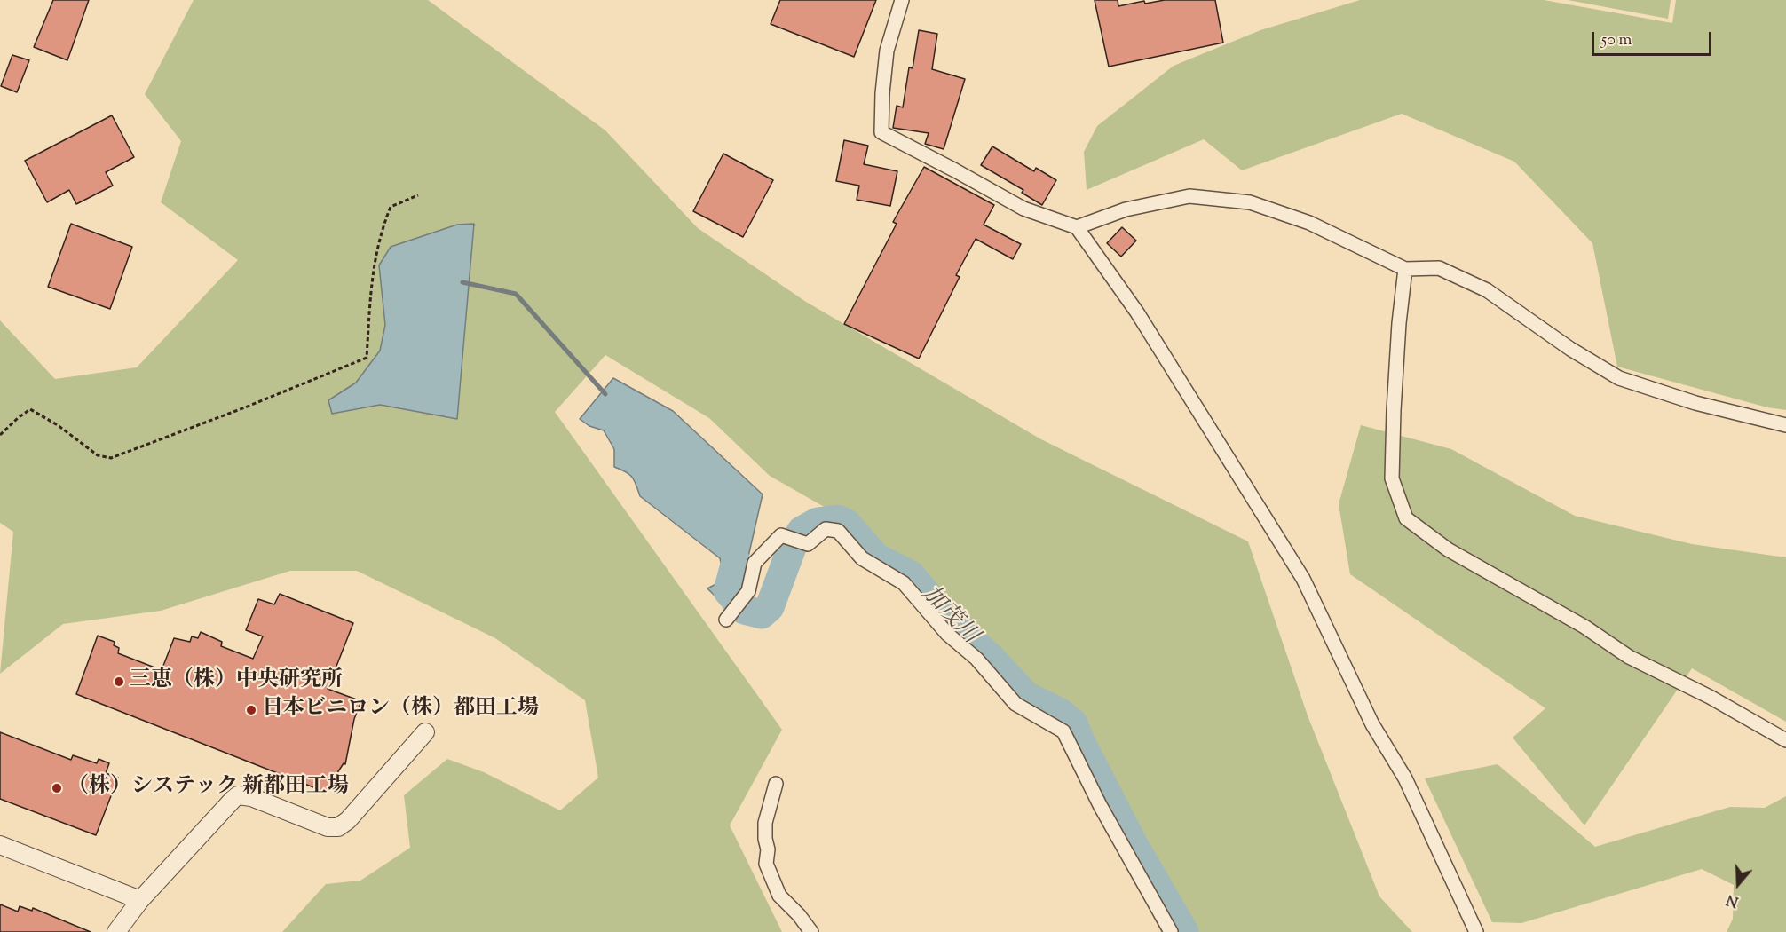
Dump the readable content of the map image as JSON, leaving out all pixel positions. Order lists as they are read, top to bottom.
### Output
{
  "water": ["加茂川"],
  "places": ["三恵（株）中央研究所", "日本ビニロン（株）都田工場", "（株）システック 新都田工場"],
  "scale_bar": "50 m",
  "north": "bottom"
}
